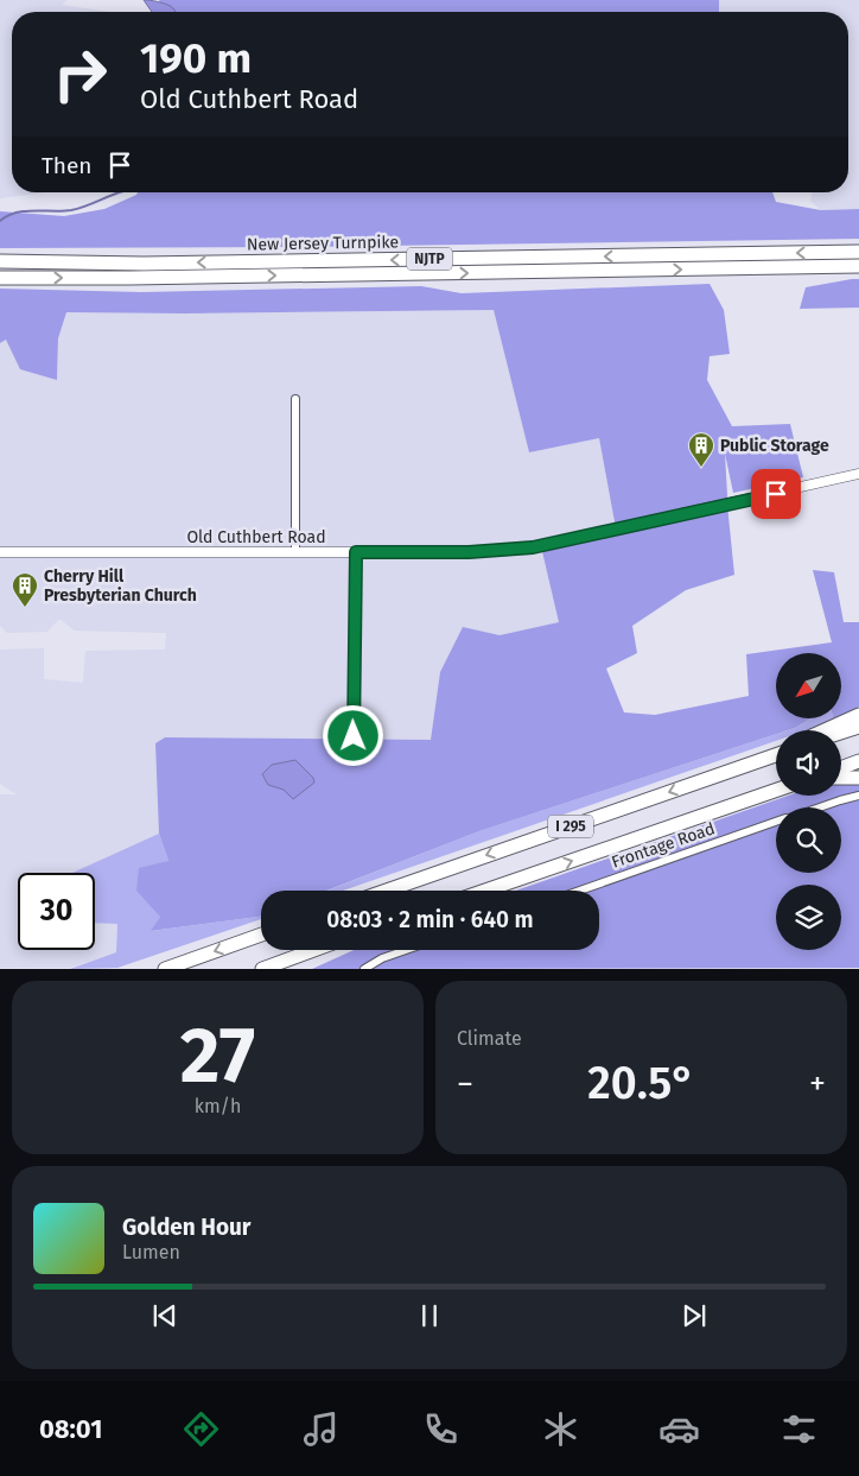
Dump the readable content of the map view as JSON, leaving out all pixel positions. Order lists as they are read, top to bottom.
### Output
{
  "streets": {
    "highway": ["New Jersey Turnpike", "NJTP", "I 295"],
    "street": ["Old Cuthbert Road", "Frontage Road"]
  },
  "places": {
    "building": ["Public Storage", "Cherry Hill Presbyterian Church"]
  },
  "north": "bottom left",
  "page": {
    "turn": ["190 m", "Old Cuthbert Road"],
    "then": "Then",
    "limit": "30",
    "trip": "08:03 · 2 min · 640 m",
    "tile": [
      ["27", "km/h"],
      "Climate"
    ],
    "heat": ["−", "20.5°", "+"],
    "song": ["Golden Hour", "Lumen"],
    "tabs": "08:01"
  }
}
